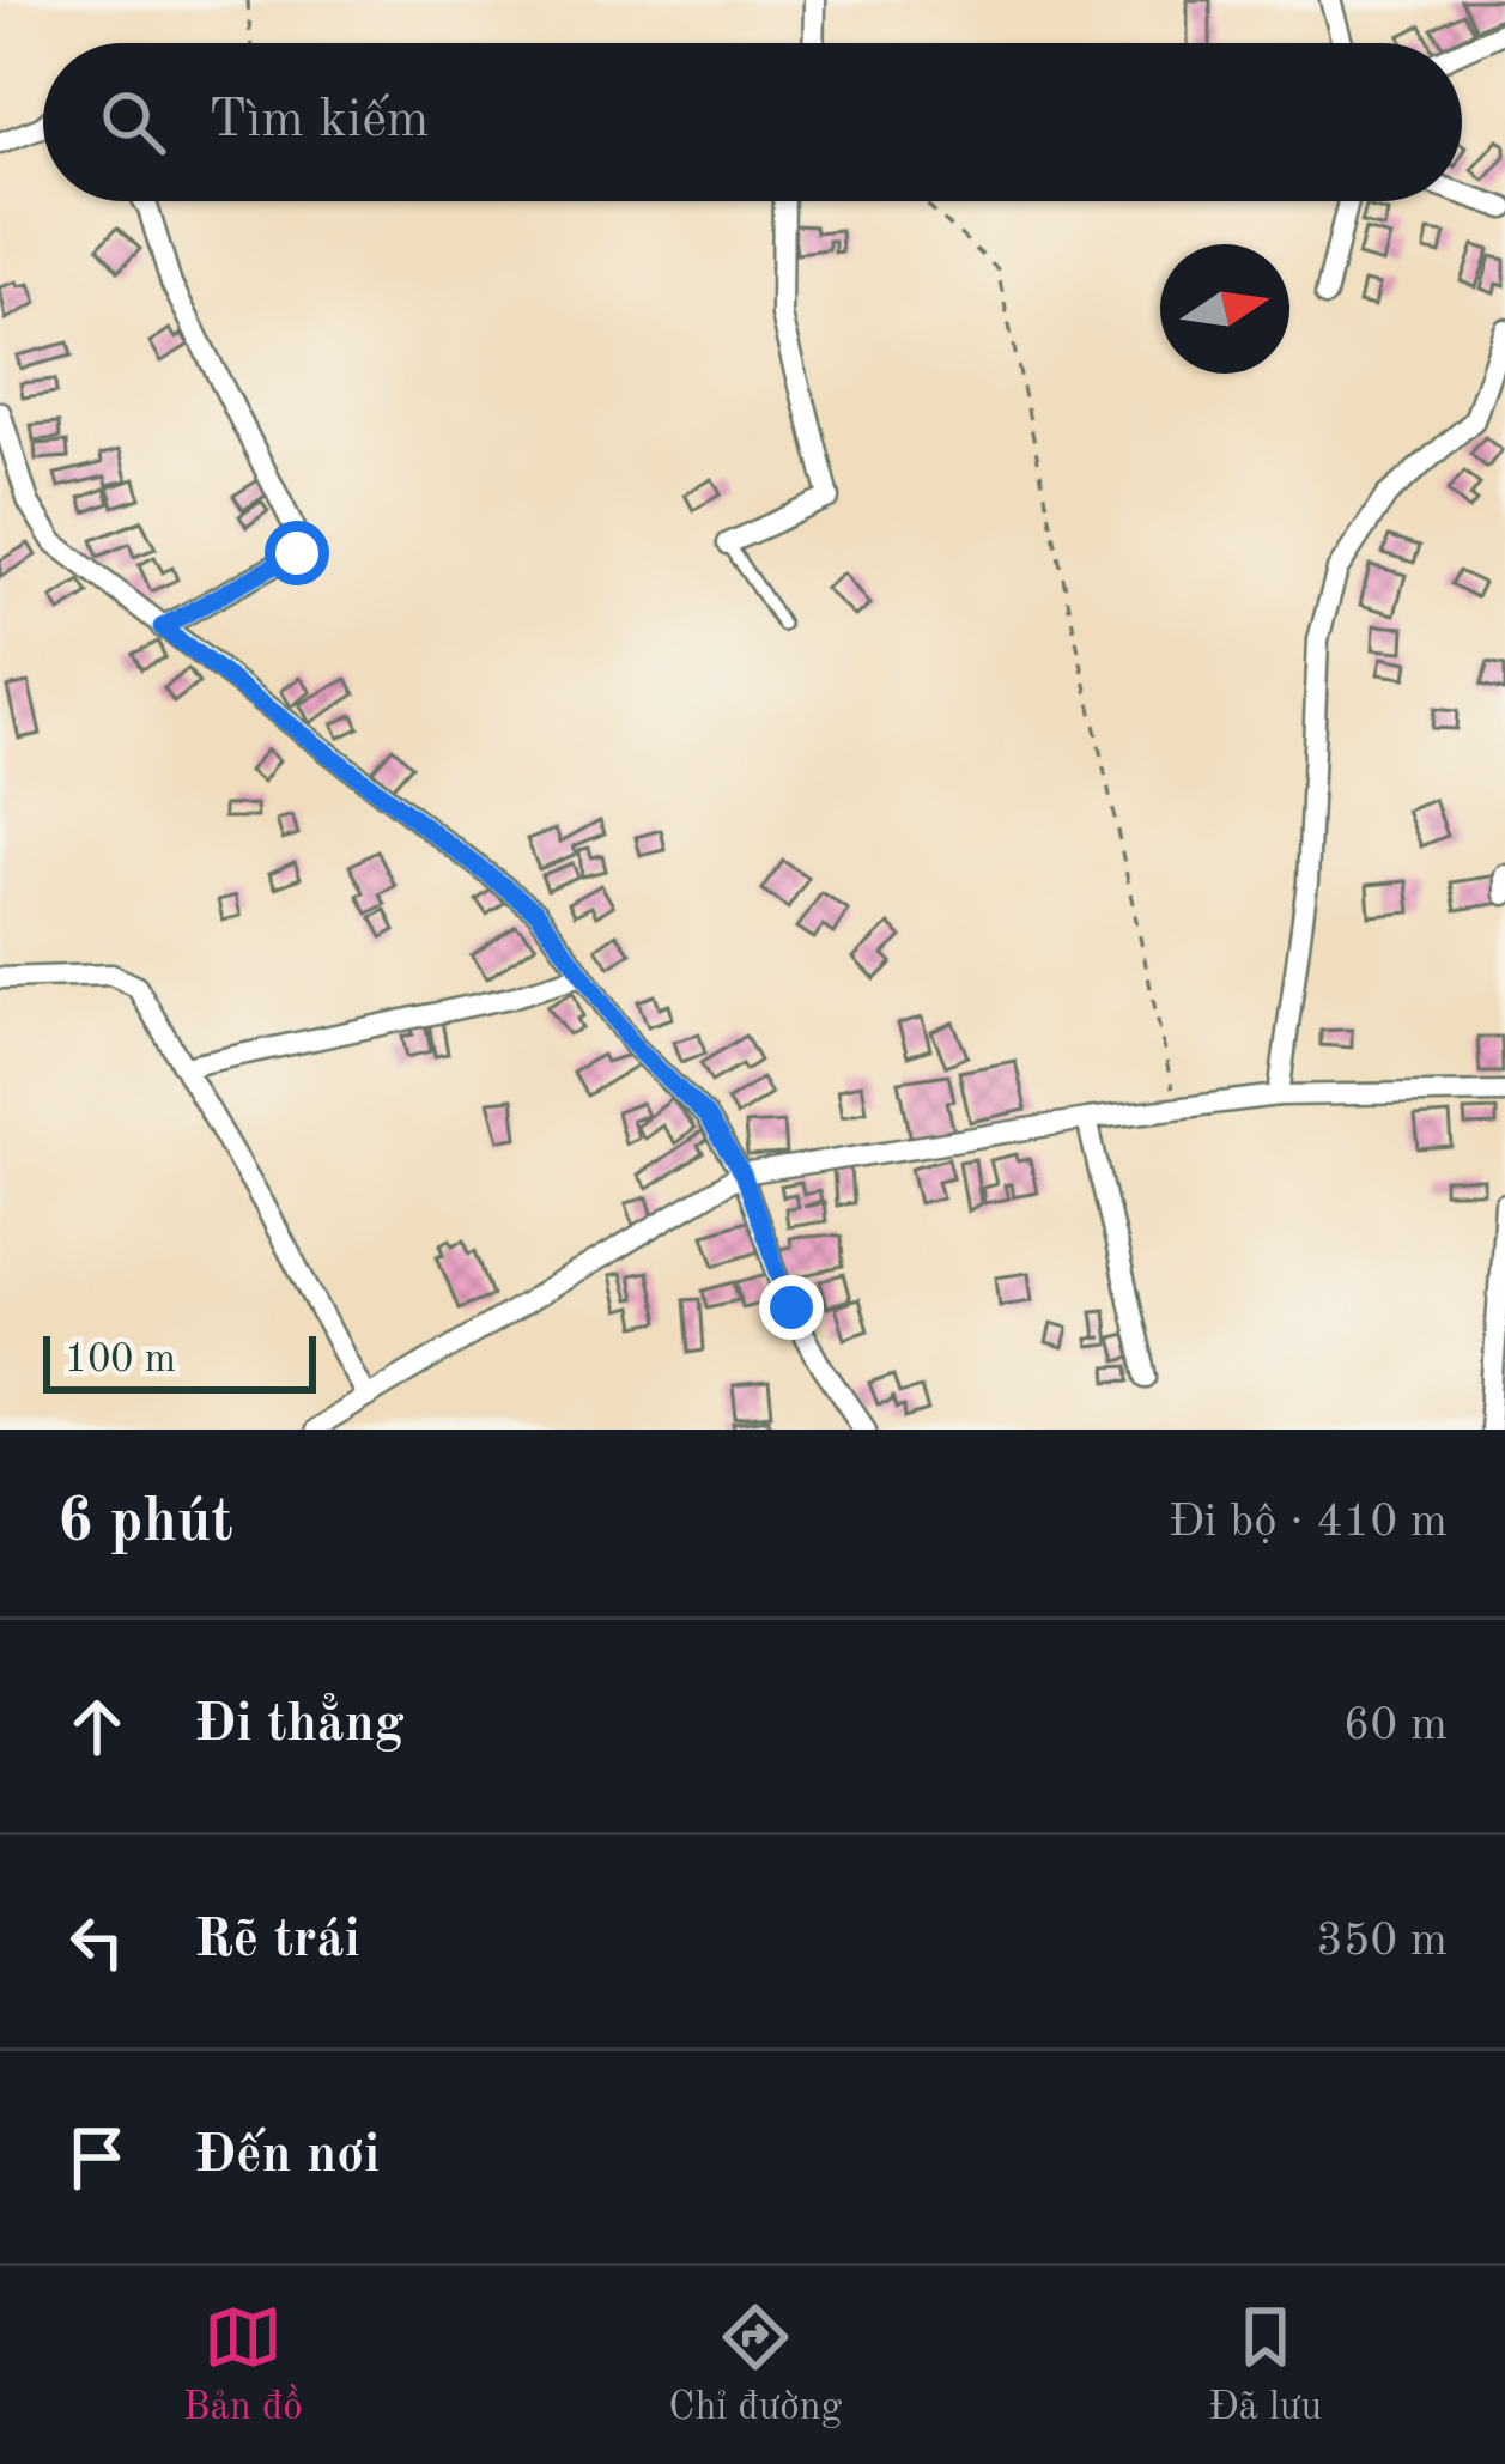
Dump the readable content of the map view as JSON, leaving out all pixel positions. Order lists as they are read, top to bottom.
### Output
{
  "scale_bar": "100 m",
  "north": "right",
  "page": {
    "search": "Tìm kiếm",
    "scale": "100 m",
    "heading": ["6 phút", "Đi bộ · 410 m"],
    "list": [
      ["Đi thẳng", "60 m"],
      ["Rẽ trái", "350 m"],
      "Đến nơi"
    ],
    "nav": ["Bản đồ", "Chỉ đường", "Đã lưu"]
  }
}
